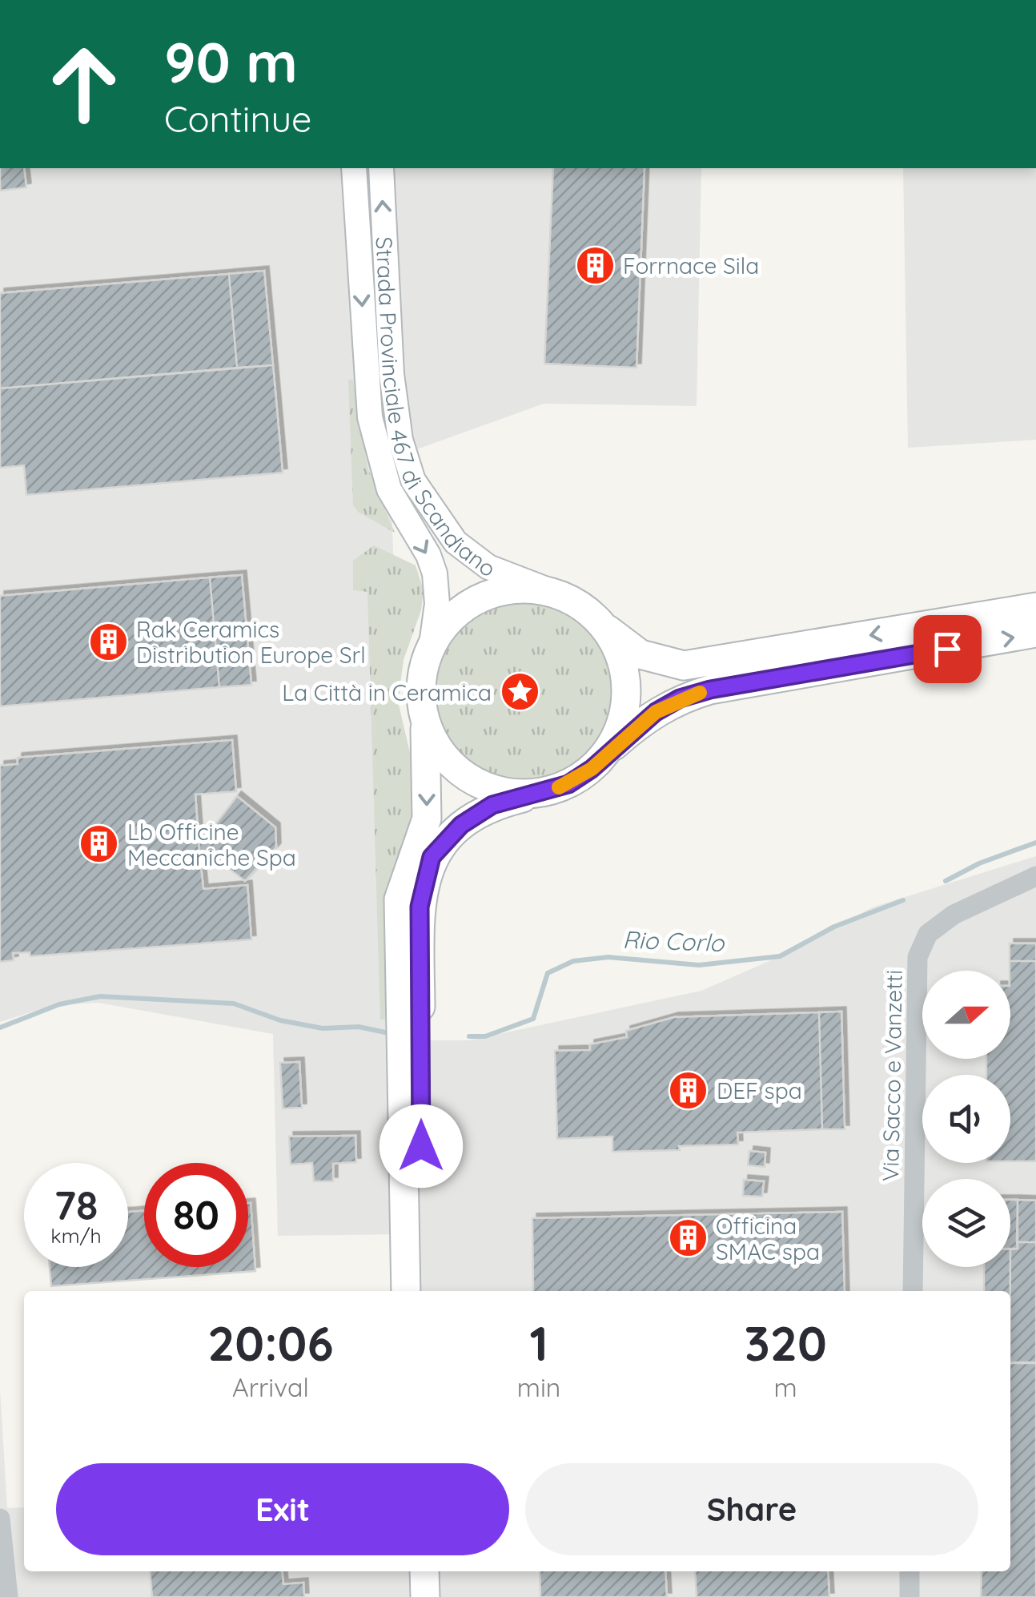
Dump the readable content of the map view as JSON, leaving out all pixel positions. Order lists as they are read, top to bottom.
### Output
{
  "streets": {
    "highway": ["Strada Provinciale 467 di Scandiano"],
    "street": ["Via Sacco e Vanzetti"]
  },
  "water": ["Rio Corlo"],
  "places": {
    "building": [
      "Forrnace Sila",
      "Rak Ceramics Distribution Europe Srl",
      "Lb Officine Meccaniche Spa",
      "DEF spa",
      "Officina SMAC spa"
    ],
    "place": ["La Città in Ceramica"]
  },
  "north": "right",
  "page": {
    "turn": ["90 m", "Continue"],
    "speed": "78 km/h",
    "limit": "80",
    "eta": [
      "20:06",
      "Arrival",
      "1",
      "min",
      "320",
      "m"
    ],
    "buttons": ["Exit", "Share"]
  }
}
